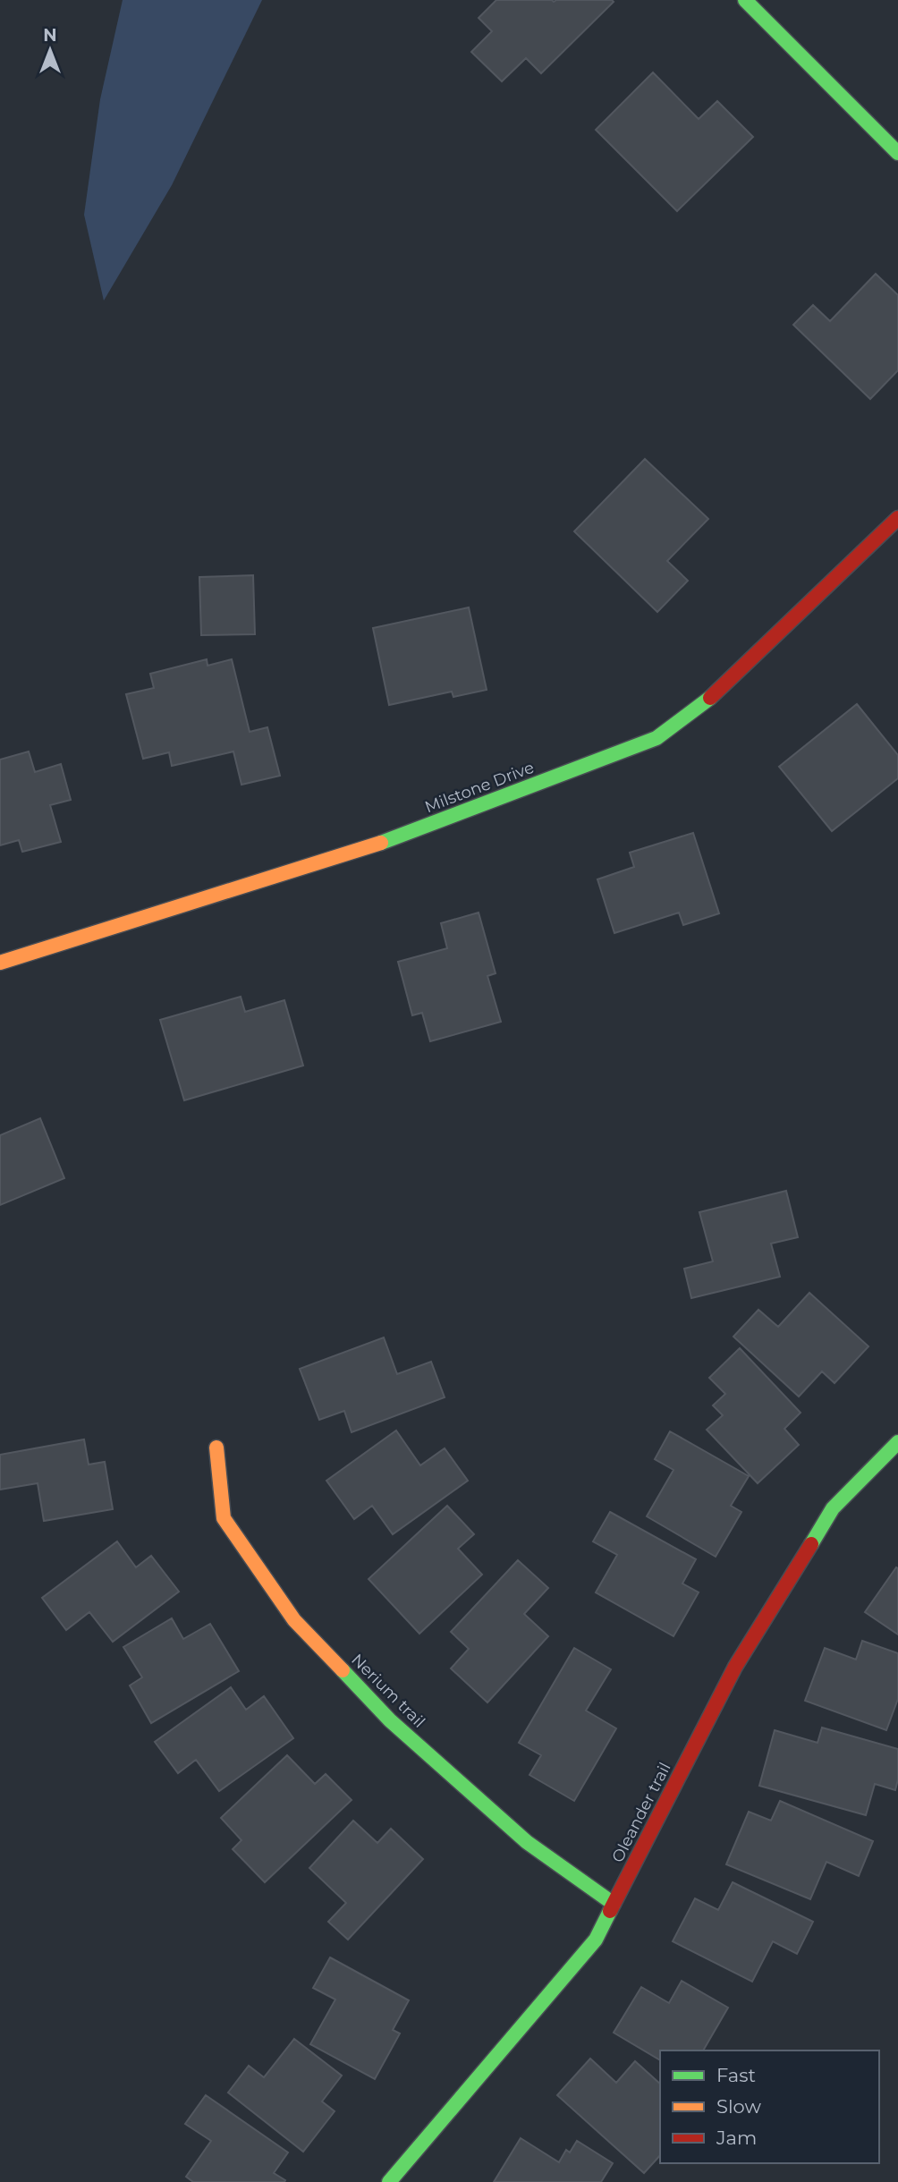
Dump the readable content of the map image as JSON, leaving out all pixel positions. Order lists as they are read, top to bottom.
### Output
{
  "streets": {
    "street": ["Milstone Drive", "Nerium trail", "Oleander trail"]
  },
  "crossings": [
    ["Nerium trail", "Oleander trail"]
  ],
  "legend": ["Fast", "Slow", "Jam"],
  "north": "top"
}
